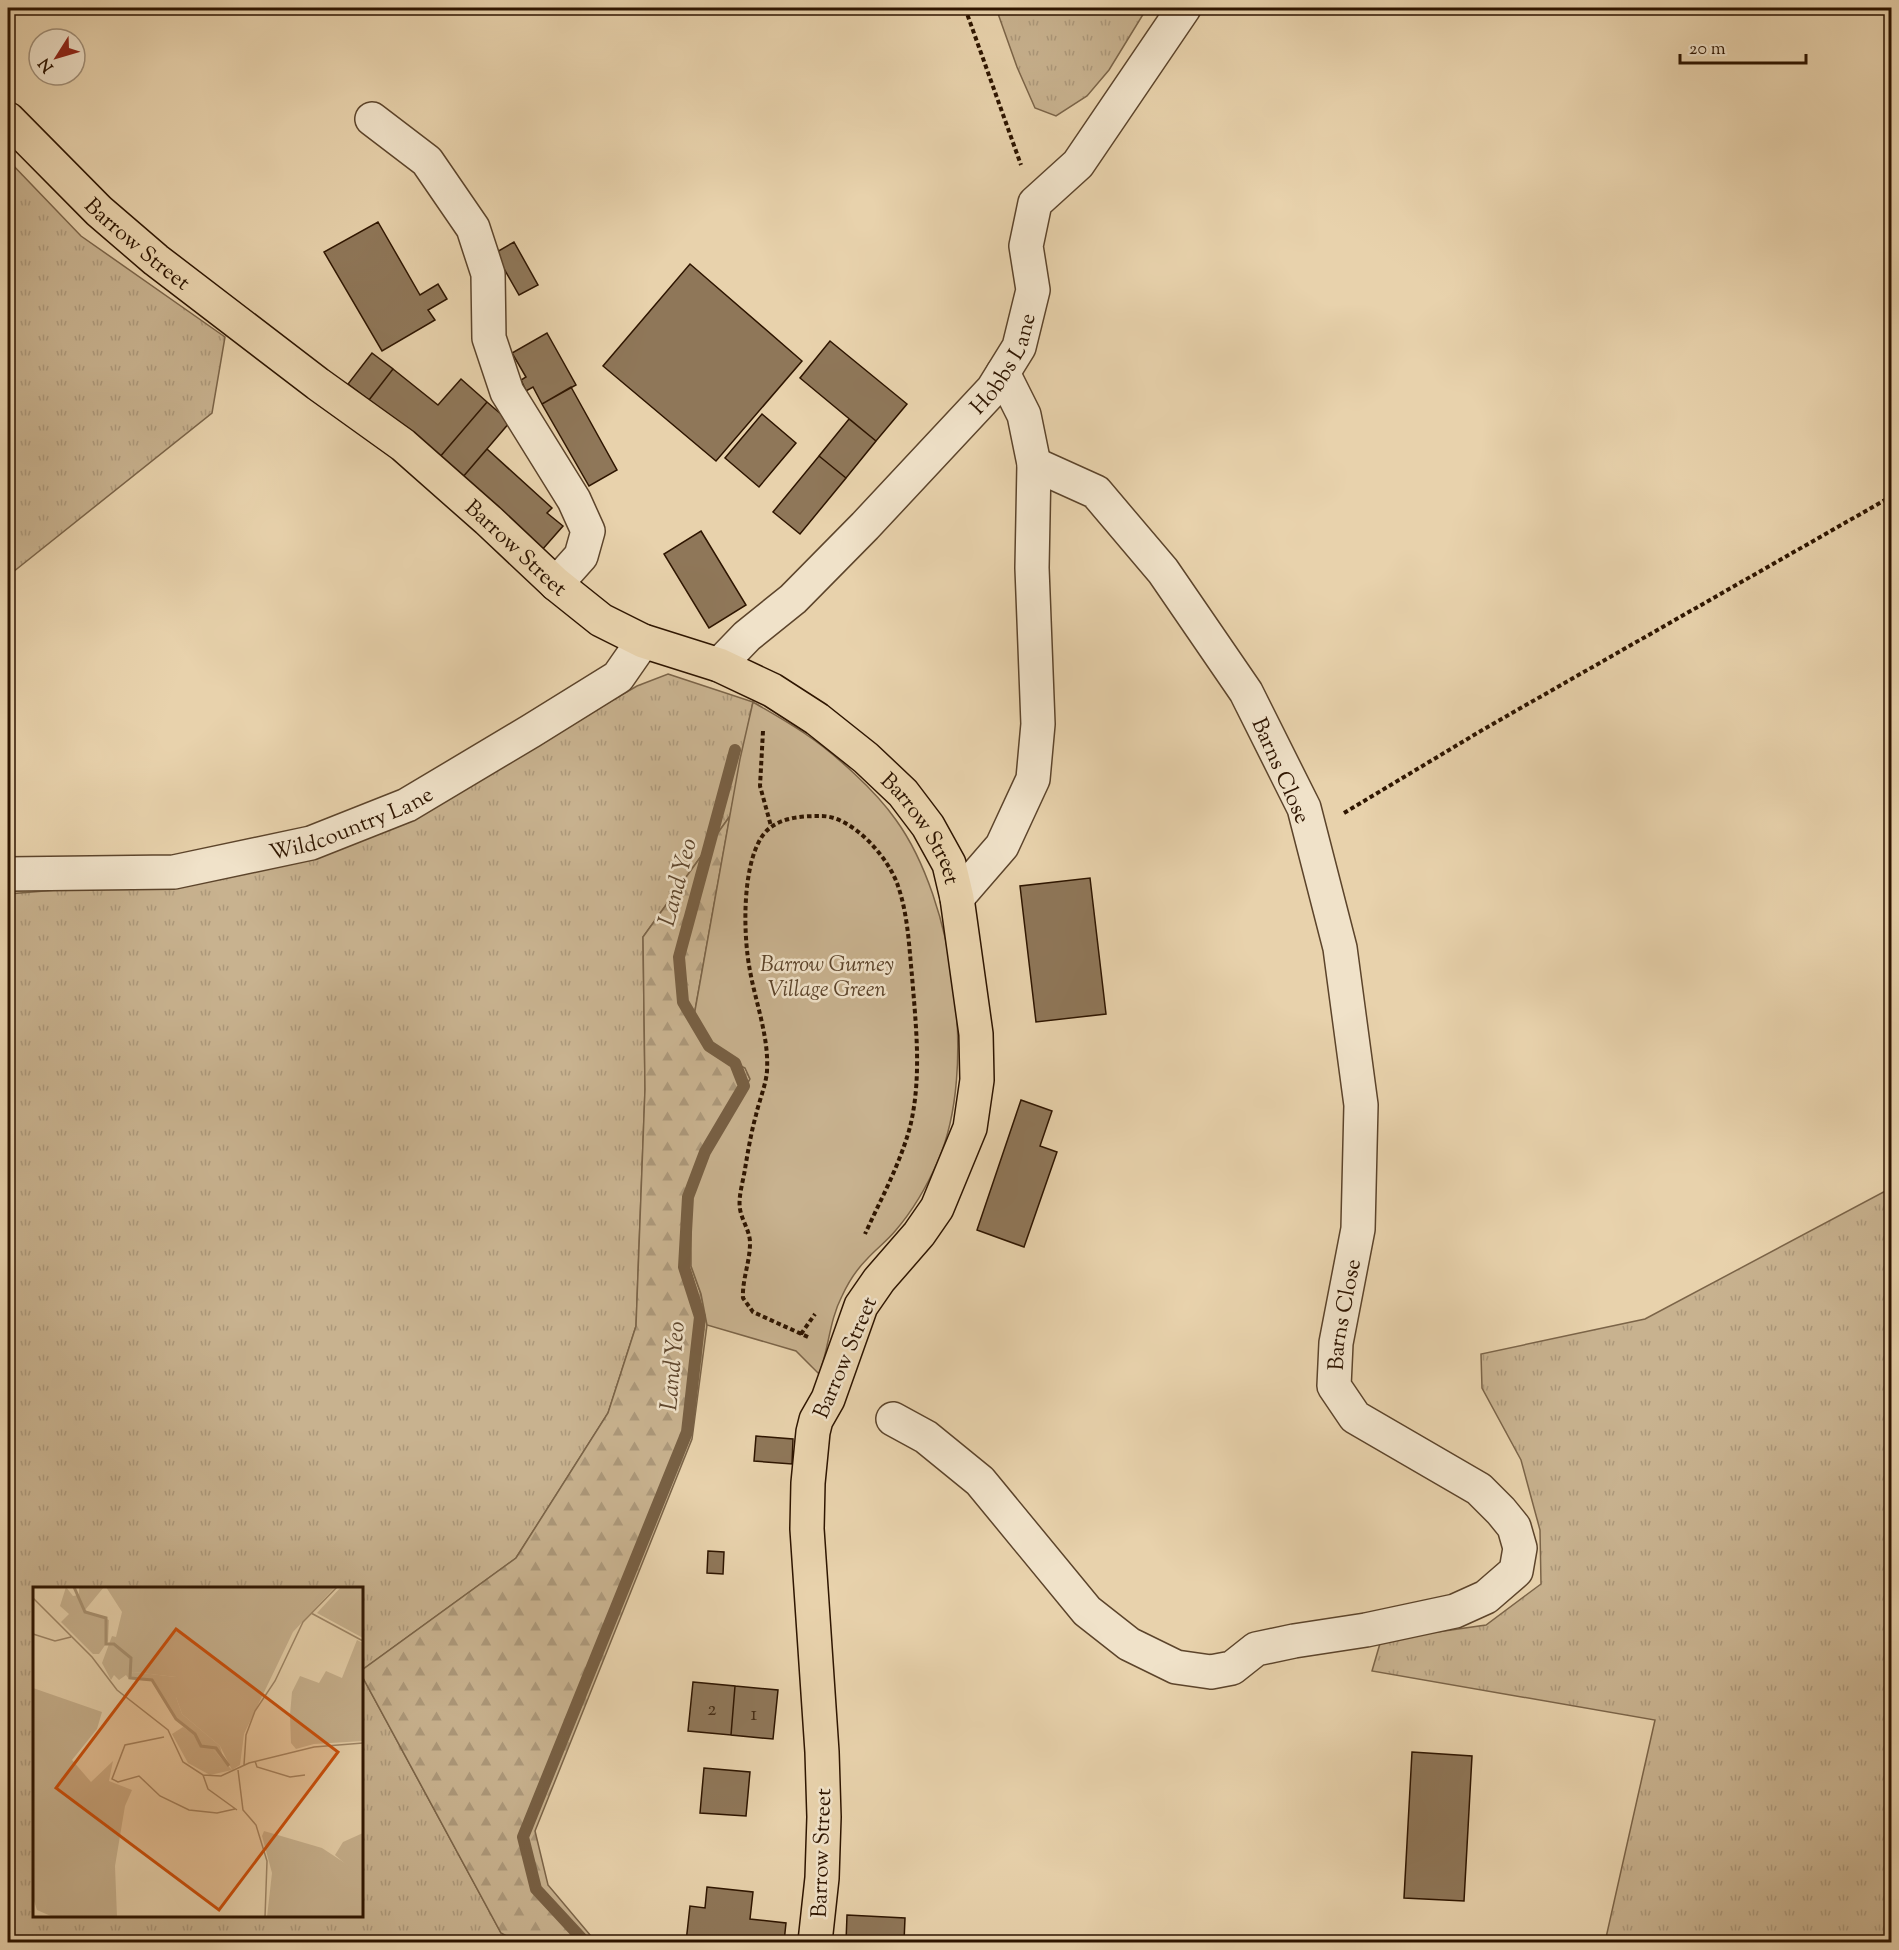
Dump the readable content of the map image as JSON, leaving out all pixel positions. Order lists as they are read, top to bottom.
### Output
{
  "streets": {
    "main road": ["Barrow Street"],
    "street": ["Hobbs Lane", "Barns Close", "Wildcountry Lane"]
  },
  "crossings": [
    ["Barrow Street", "Hobbs Lane"],
    ["Barrow Street", "Wildcountry Lane"]
  ],
  "water": ["Land Yeo"],
  "parks": ["Barrow Gurney Village Green"],
  "house_numbers": ["2", "1"],
  "scale_bar": "20 m",
  "north": "bottom left"
}
